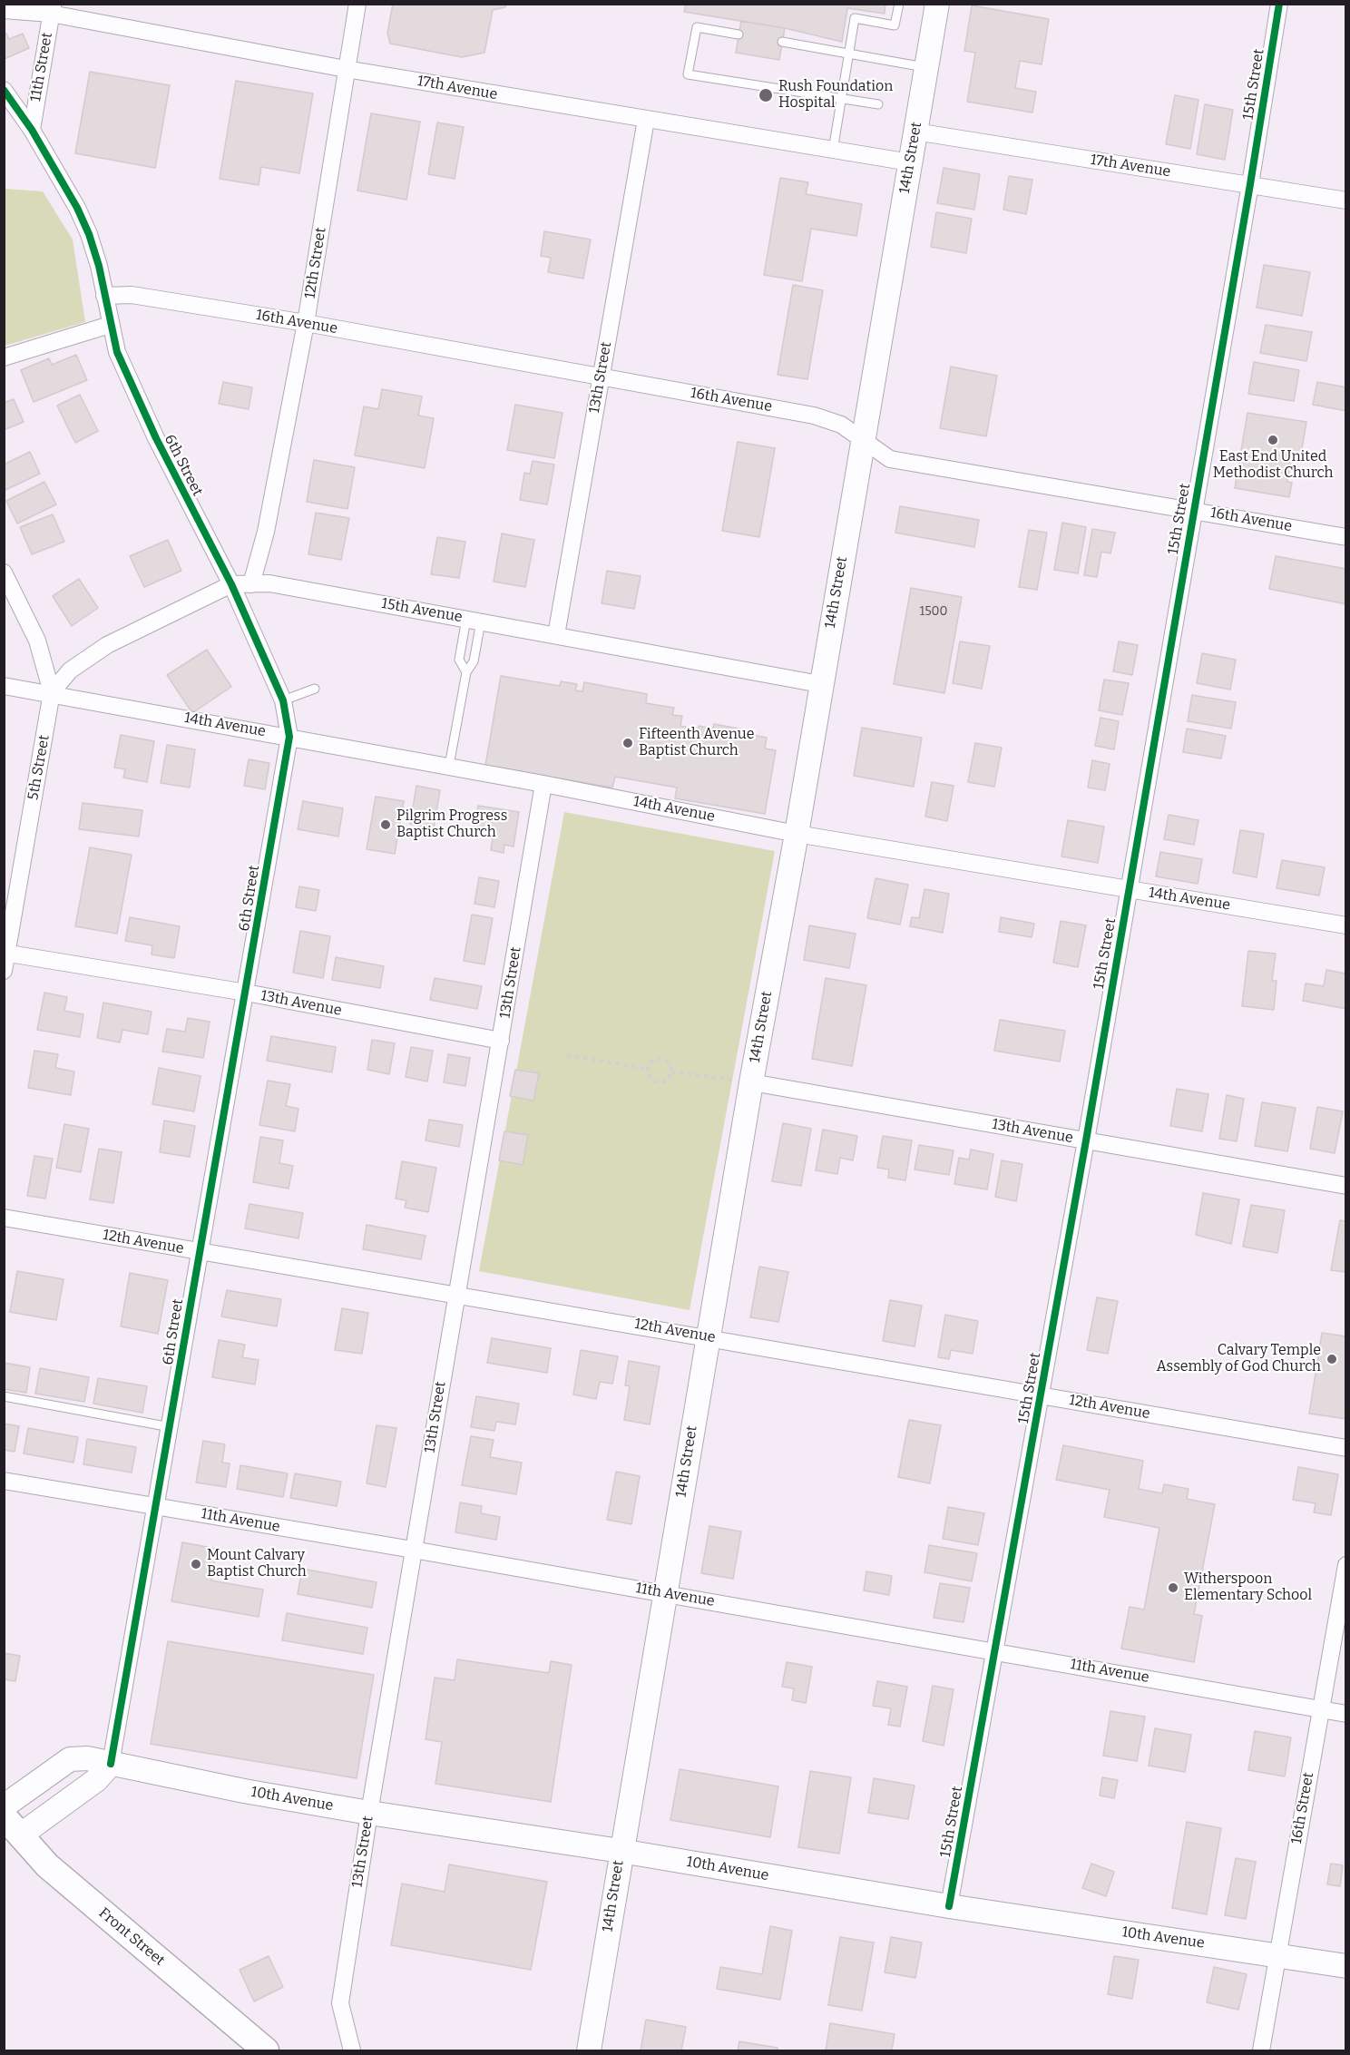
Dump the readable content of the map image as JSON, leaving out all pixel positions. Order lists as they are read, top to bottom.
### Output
{
  "streets": {
    "main road": ["14th Street", "10th Avenue", "Front Street"],
    "street": [
      "11th Street",
      "15th Street",
      "17th Avenue",
      "12th Street",
      "16th Avenue",
      "13th Street",
      "6th Street",
      "15th Avenue",
      "14th Avenue",
      "5th Street",
      "13th Avenue",
      "12th Avenue",
      "11th Avenue",
      "16th Street"
    ]
  },
  "crossings": [
    ["11th Street", "17th Avenue"],
    ["11th Street", "6th Street"],
    ["15th Street", "17th Avenue"],
    ["15th Street", "16th Avenue"],
    ["15th Street", "14th Avenue"],
    ["15th Street", "13th Avenue"],
    ["15th Street", "12th Avenue"],
    ["15th Street", "11th Avenue"],
    ["15th Street", "10th Avenue"],
    ["17th Avenue", "14th Street"],
    ["17th Avenue", "12th Street"],
    ["17th Avenue", "13th Street"],
    ["14th Street", "16th Avenue"],
    ["14th Street", "15th Avenue"],
    ["14th Street", "14th Avenue"],
    ["14th Street", "13th Avenue"],
    ["14th Street", "12th Avenue"],
    ["14th Street", "11th Avenue"],
    ["14th Street", "10th Avenue"],
    ["12th Street", "16th Avenue"],
    ["12th Street", "15th Avenue"],
    ["16th Avenue", "13th Street"],
    ["16th Avenue", "6th Street"],
    ["13th Street", "15th Avenue"],
    ["13th Street", "14th Avenue"],
    ["13th Street", "13th Avenue"],
    ["13th Street", "12th Avenue"],
    ["13th Street", "11th Avenue"],
    ["13th Street", "10th Avenue"],
    ["6th Street", "15th Avenue"],
    ["6th Street", "14th Avenue"],
    ["6th Street", "13th Avenue"],
    ["6th Street", "12th Avenue"],
    ["6th Street", "11th Avenue"],
    ["6th Street", "10th Avenue"],
    ["15th Avenue", "14th Avenue"],
    ["15th Avenue", "5th Street"],
    ["14th Avenue", "5th Street"],
    ["5th Street", "13th Avenue"],
    ["11th Avenue", "16th Street"],
    ["10th Avenue", "16th Street"]
  ],
  "places": [
    "Rush Foundation Hospital",
    "East End United Methodist Church",
    "Fifteenth Avenue Baptist Church",
    "Pilgrim Progress Baptist Church",
    "Calvary Temple Assembly of God Church",
    "Mount Calvary Baptist Church",
    "Witherspoon Elementary School"
  ],
  "house_numbers": ["1500"]
}
